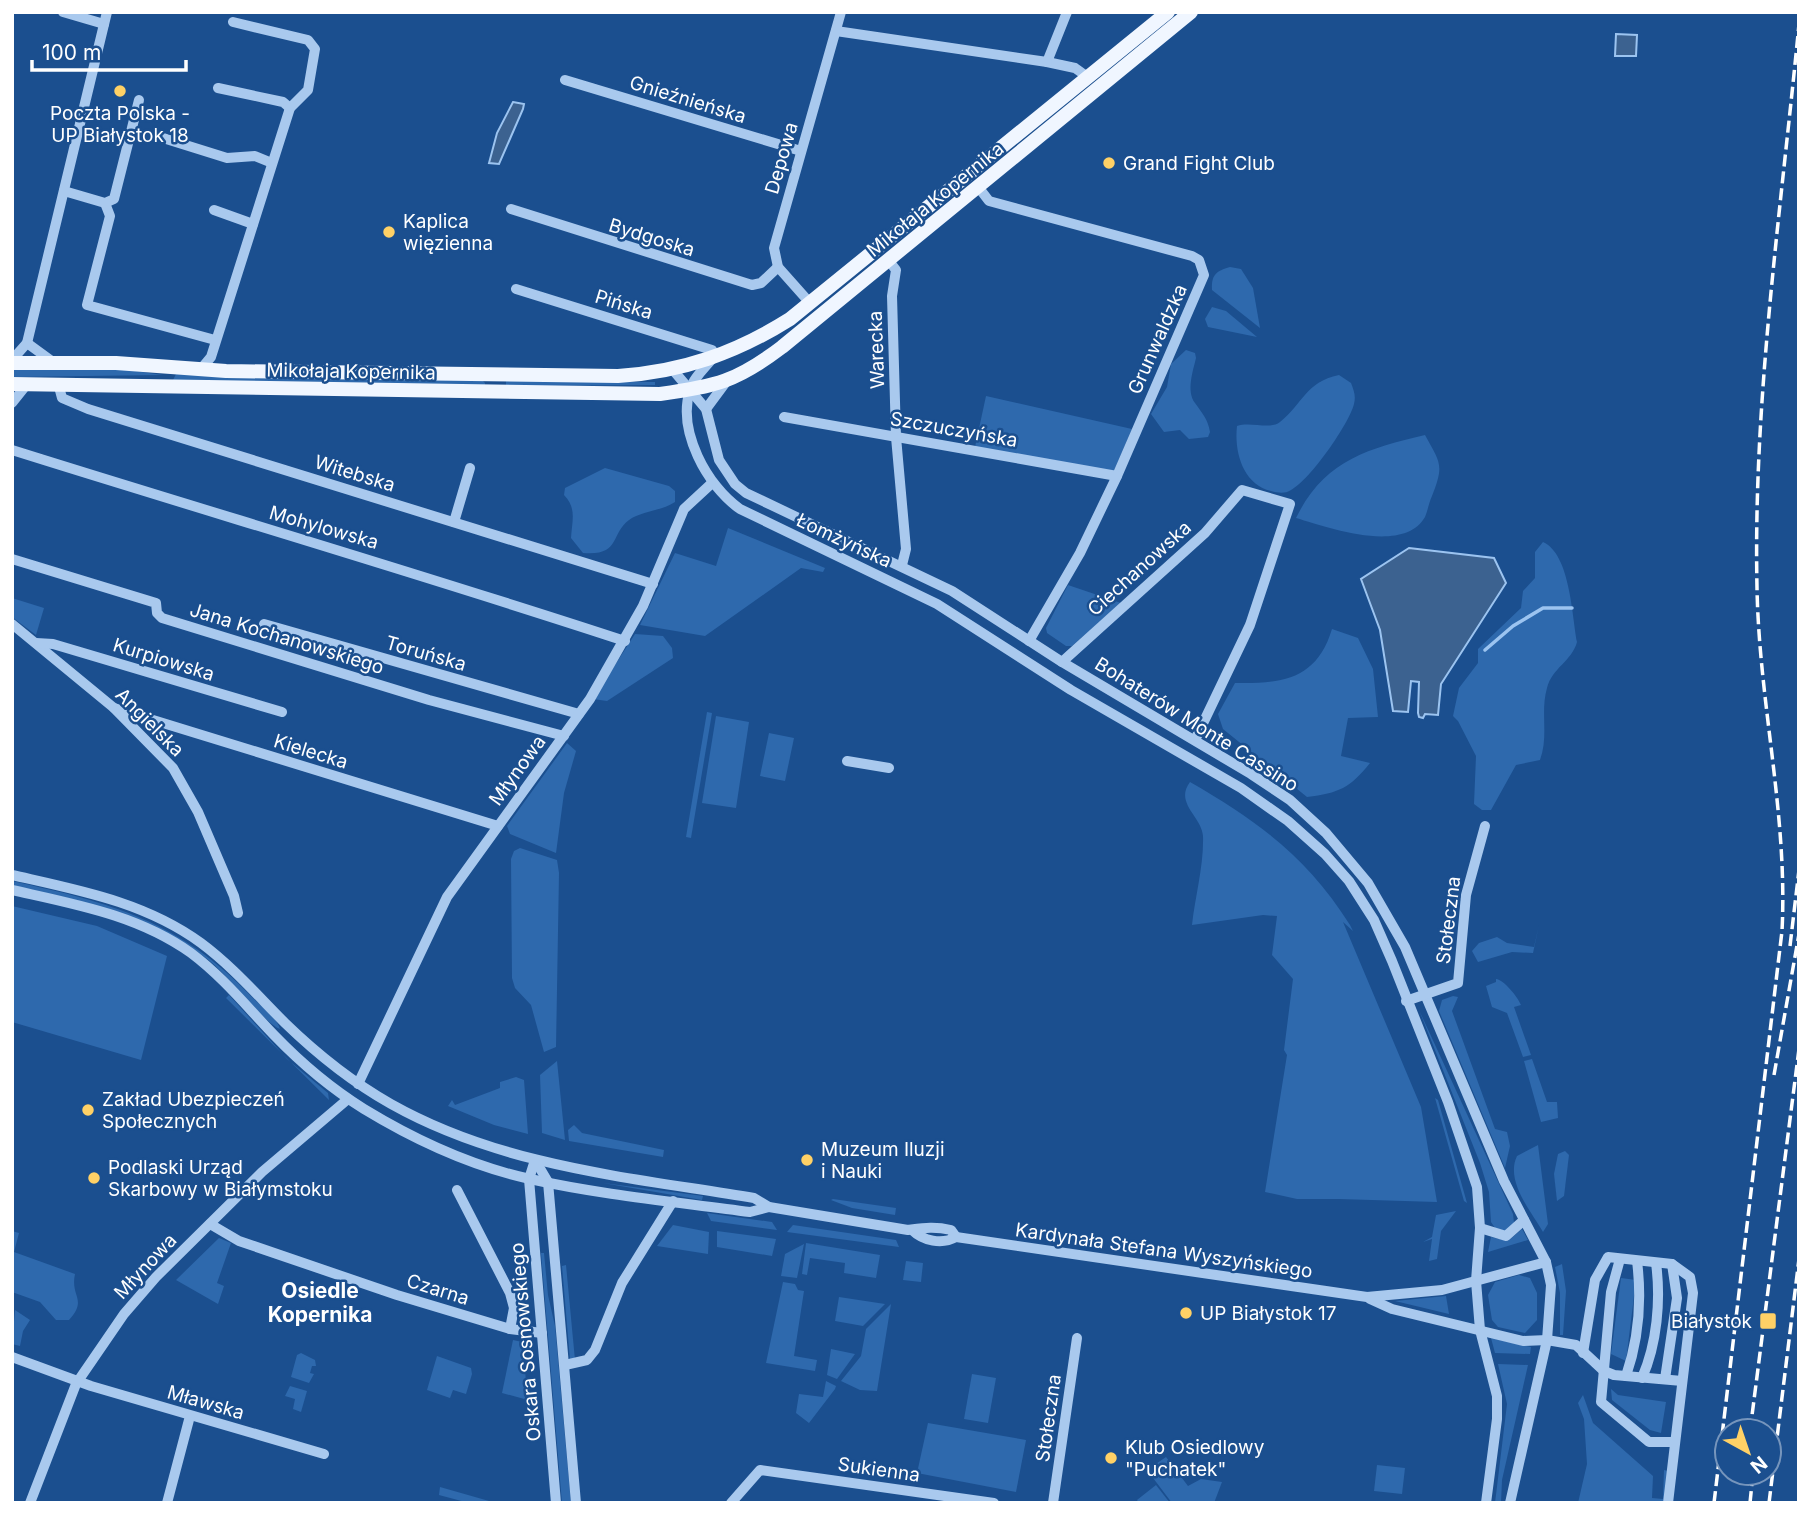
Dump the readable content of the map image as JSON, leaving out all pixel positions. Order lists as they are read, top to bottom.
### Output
{
  "streets": {
    "main road": ["Mikołaja Kopernika"],
    "street": [
      "Gnieźnieńska",
      "Depowa",
      "Bydgoska",
      "Pińska",
      "Grunwaldzka",
      "Warecka",
      "Szczuczyńska",
      "Witebska",
      "Mohylowska",
      "Łomżyńska",
      "Ciechanowska",
      "Jana Kochanowskiego",
      "Toruńska",
      "Kurpiowska",
      "Angielska",
      "Bohaterów Monte Cassino",
      "Kielecka",
      "Młynowa",
      "Stołeczna",
      "Kardynała Stefana Wyszyńskiego",
      "Czarna",
      "Oskara Sosnowskiego",
      "Mławska",
      "Sukienna"
    ]
  },
  "crossings": [
    ["Gnieźnieńska", "Depowa"],
    ["Depowa", "Bydgoska"],
    ["Mikołaja Kopernika", "Pińska"],
    ["Mikołaja Kopernika", "Grunwaldzka"],
    ["Mikołaja Kopernika", "Warecka"],
    ["Mikołaja Kopernika", "Witebska"],
    ["Mikołaja Kopernika", "Łomżyńska"],
    ["Grunwaldzka", "Szczuczyńska"],
    ["Grunwaldzka", "Łomżyńska"],
    ["Warecka", "Szczuczyńska"],
    ["Warecka", "Łomżyńska"],
    ["Witebska", "Młynowa"],
    ["Mohylowska", "Młynowa"],
    ["Łomżyńska", "Ciechanowska"],
    ["Łomżyńska", "Bohaterów Monte Cassino"],
    ["Łomżyńska", "Młynowa"],
    ["Ciechanowska", "Bohaterów Monte Cassino"],
    ["Jana Kochanowskiego", "Młynowa"],
    ["Toruńska", "Młynowa"],
    ["Kurpiowska", "Angielska"],
    ["Angielska", "Kielecka"],
    ["Bohaterów Monte Cassino", "Stołeczna"],
    ["Bohaterów Monte Cassino", "Kardynała Stefana Wyszyńskiego"],
    ["Kielecka", "Młynowa"],
    ["Młynowa", "Kardynała Stefana Wyszyńskiego"],
    ["Młynowa", "Czarna"],
    ["Młynowa", "Mławska"],
    ["Kardynała Stefana Wyszyńskiego", "Oskara Sosnowskiego"],
    ["Czarna", "Oskara Sosnowskiego"]
  ],
  "districts": ["Osiedle Kopernika"],
  "places": {
    "other": [
      "Poczta Polska - UP Białystok 18",
      "Grand Fight Club",
      "Kaplica więzienna",
      "Zakład Ubezpieczeń Społecznych",
      "Muzeum Iluzji i Nauki",
      "Podlaski Urząd Skarbowy w Białymstoku",
      "UP Białystok 17",
      "Klub Osiedlowy \"Puchatek\""
    ],
    "transit": ["Białystok"]
  },
  "scale_bar": "100 m",
  "north": "bottom right"
}
